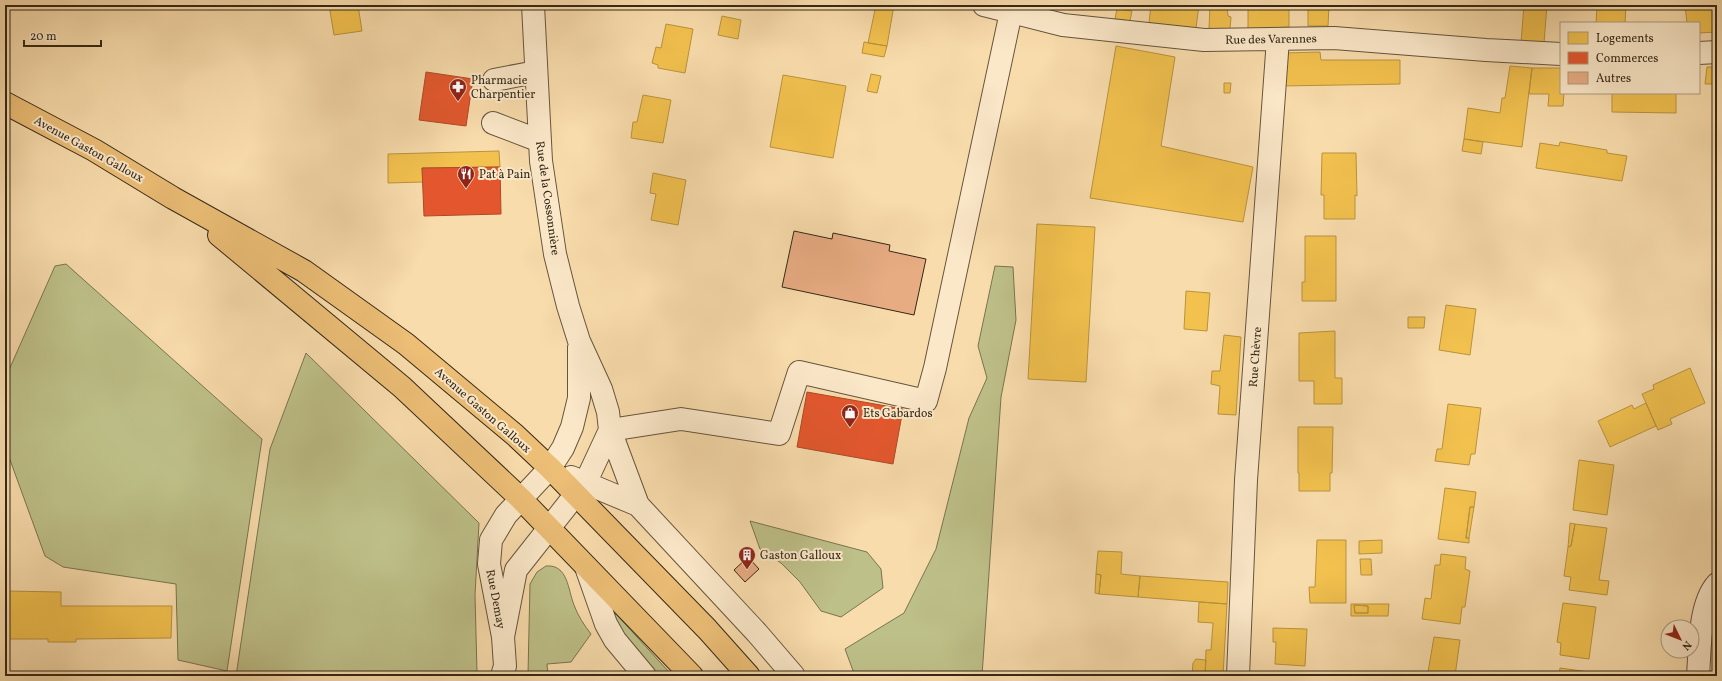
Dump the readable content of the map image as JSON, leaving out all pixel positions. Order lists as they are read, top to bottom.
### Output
{
  "streets": {
    "main road": ["Avenue Gaston Galloux"],
    "street": [
      "Rue des Varennes",
      "Rue de la Cossonnière",
      "Rue Chèvre",
      "Rue Demay"
    ]
  },
  "crossings": [
    ["Rue des Varennes", "Rue Chèvre"],
    ["Avenue Gaston Galloux", "Rue de la Cossonnière"],
    ["Avenue Gaston Galloux", "Rue Demay"],
    ["Rue de la Cossonnière", "Rue Demay"]
  ],
  "places": {
    "pharmacy": ["Pharmacie Charpentier"],
    "restaurant": ["Pat à Pain"],
    "shop": ["Ets Gabardos"],
    "building": ["Gaston Galloux"]
  },
  "legend": ["Logements", "Commerces", "Autres"],
  "scale_bar": "20 m",
  "north": "bottom right"
}
